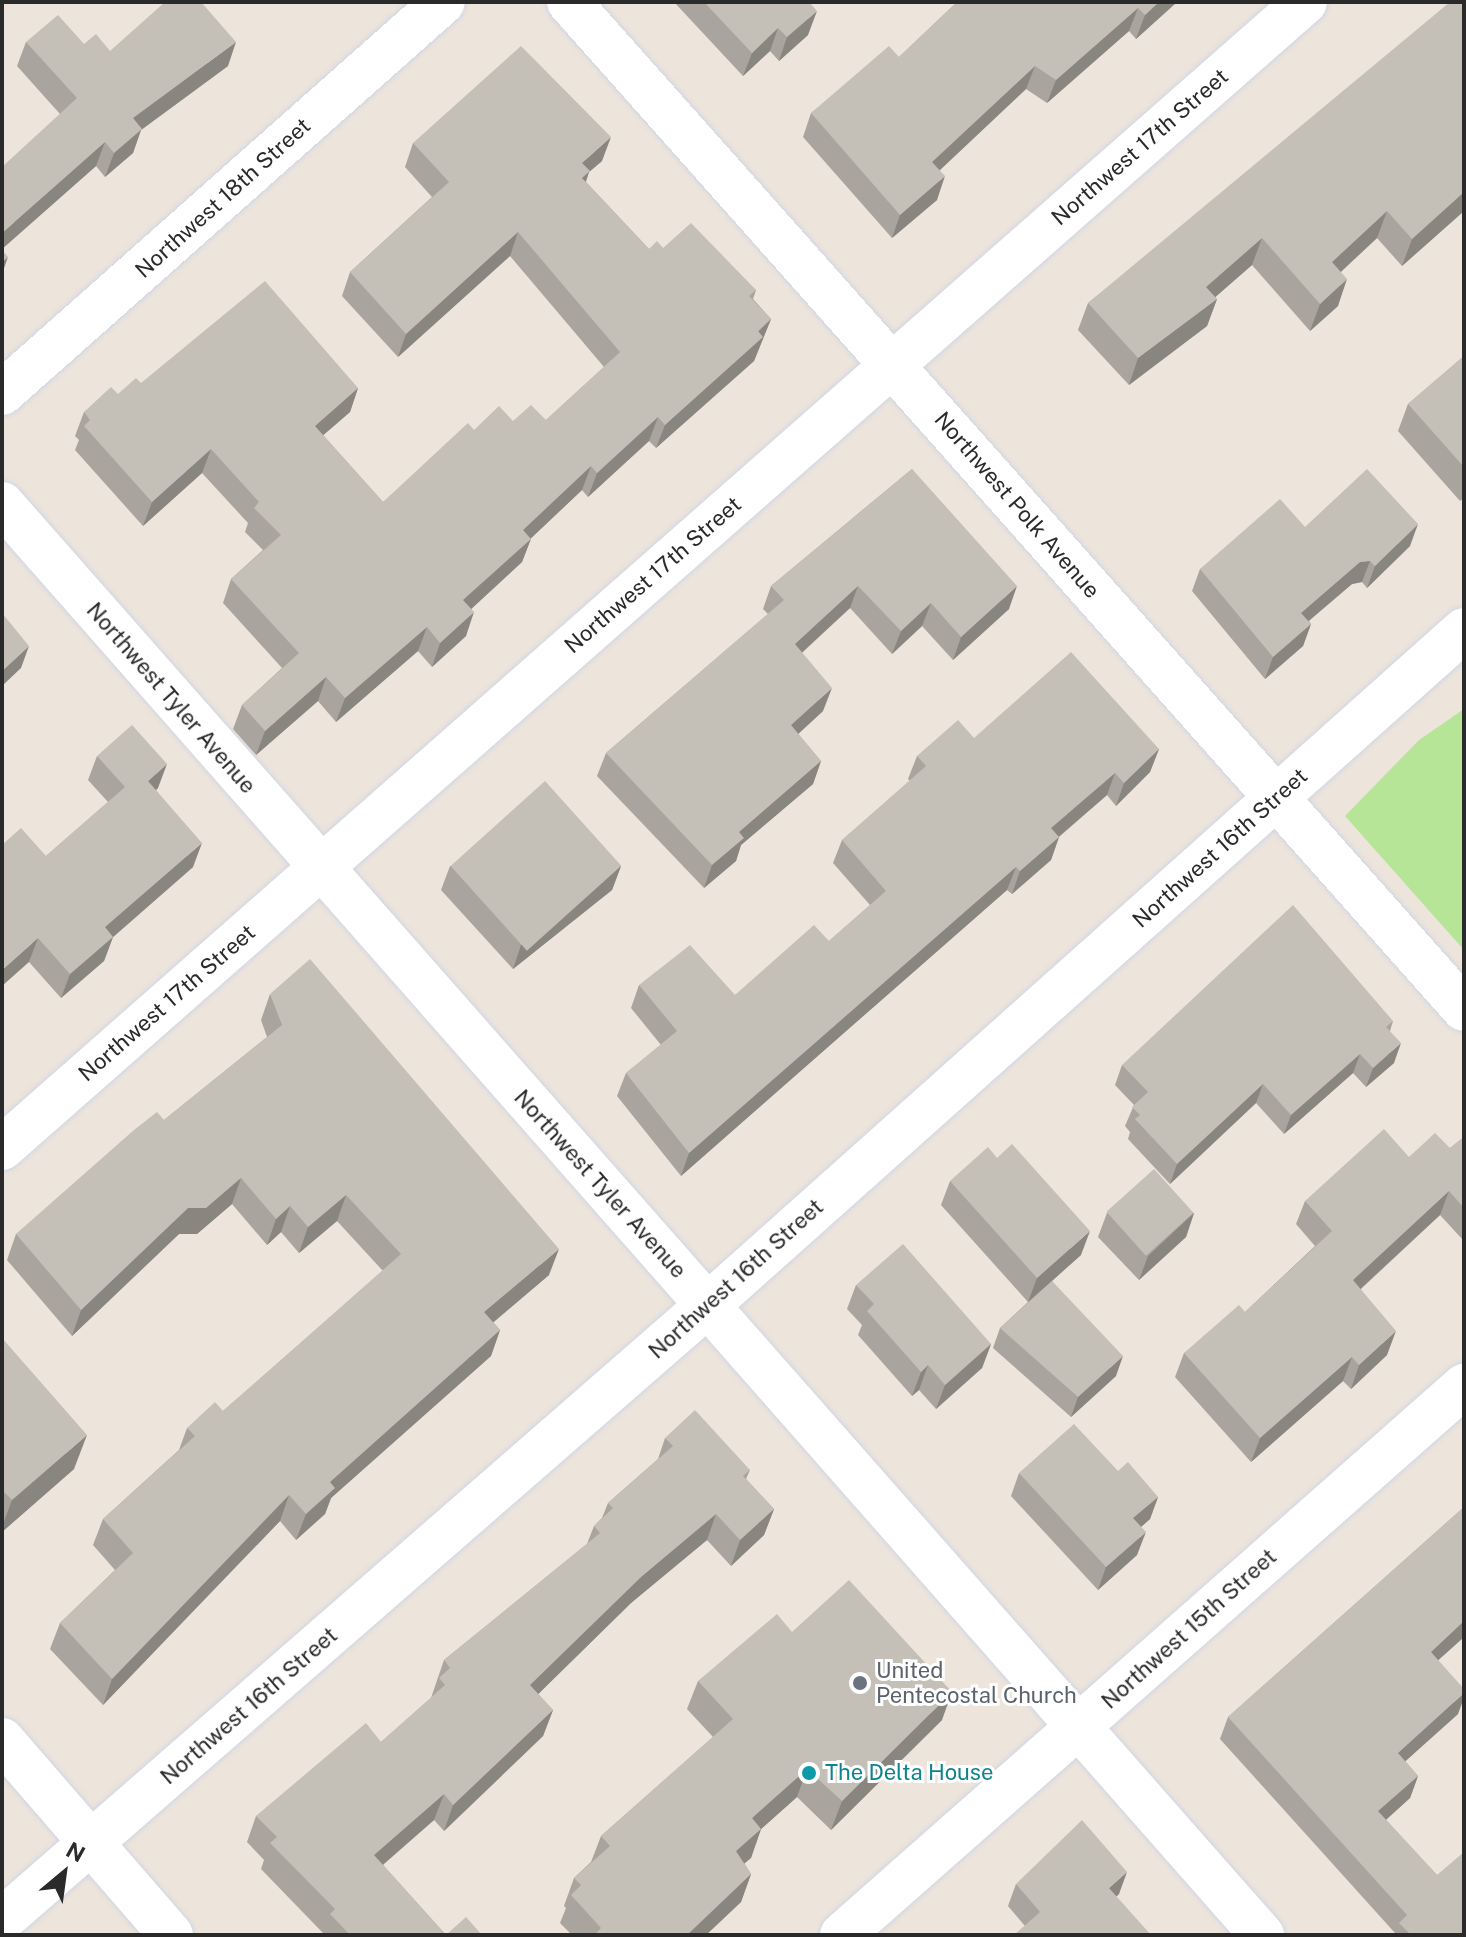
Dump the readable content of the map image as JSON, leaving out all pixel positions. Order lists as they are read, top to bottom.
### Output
{
  "streets": {
    "street": [
      "Northwest 17th Street",
      "Northwest 18th Street",
      "Northwest Polk Avenue",
      "Northwest Tyler Avenue",
      "Northwest 16th Street",
      "Northwest 15th Street"
    ]
  },
  "crossings": [
    ["Northwest 17th Street", "Northwest Polk Avenue"],
    ["Northwest 17th Street", "Northwest Tyler Avenue"],
    ["Northwest Polk Avenue", "Northwest 16th Street"],
    ["Northwest Tyler Avenue", "Northwest 16th Street"],
    ["Northwest Tyler Avenue", "Northwest 15th Street"]
  ],
  "places": ["United Pentecostal Church", "The Delta House"],
  "north": "top right"
}
